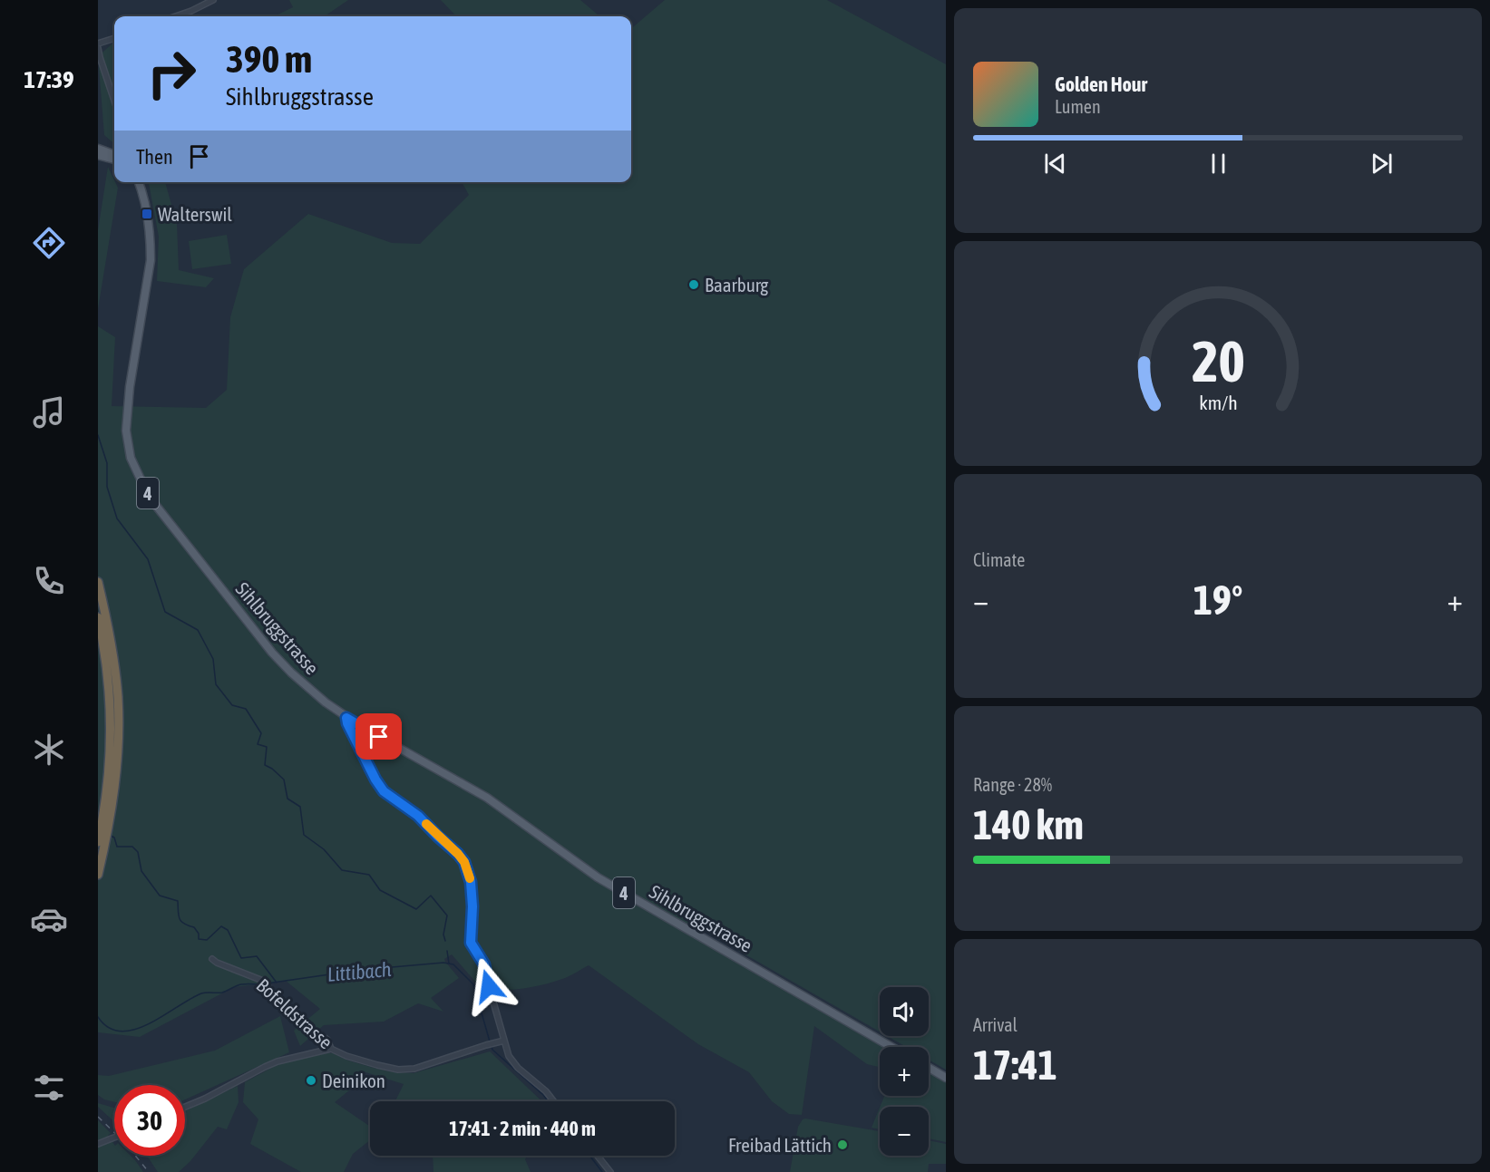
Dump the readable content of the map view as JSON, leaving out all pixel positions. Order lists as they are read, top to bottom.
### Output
{
  "streets": {
    "main road": ["4", "Sihlbruggstrasse"],
    "street": ["Bofeldstrasse"]
  },
  "water": ["Littibach"],
  "places": {
    "transit": ["Walterswil"],
    "other": ["Baarburg", "Deinikon", "Freibad Lättich"]
  },
  "page": {
    "tabs": "17:39",
    "turn": ["390 m", "Sihlbruggstrasse"],
    "song": ["Golden Hour", "Lumen"],
    "then": "Then",
    "tile": [
      "Climate",
      ["Range · 28%", "140 km"],
      ["Arrival", "17:41"]
    ],
    "heat": ["−", "19°", "+"],
    "map_buttons": ["+", "−"],
    "limit": "30",
    "trip": "17:41 · 2 min · 440 m",
    "gauge": ["20", "km/h"]
  }
}
